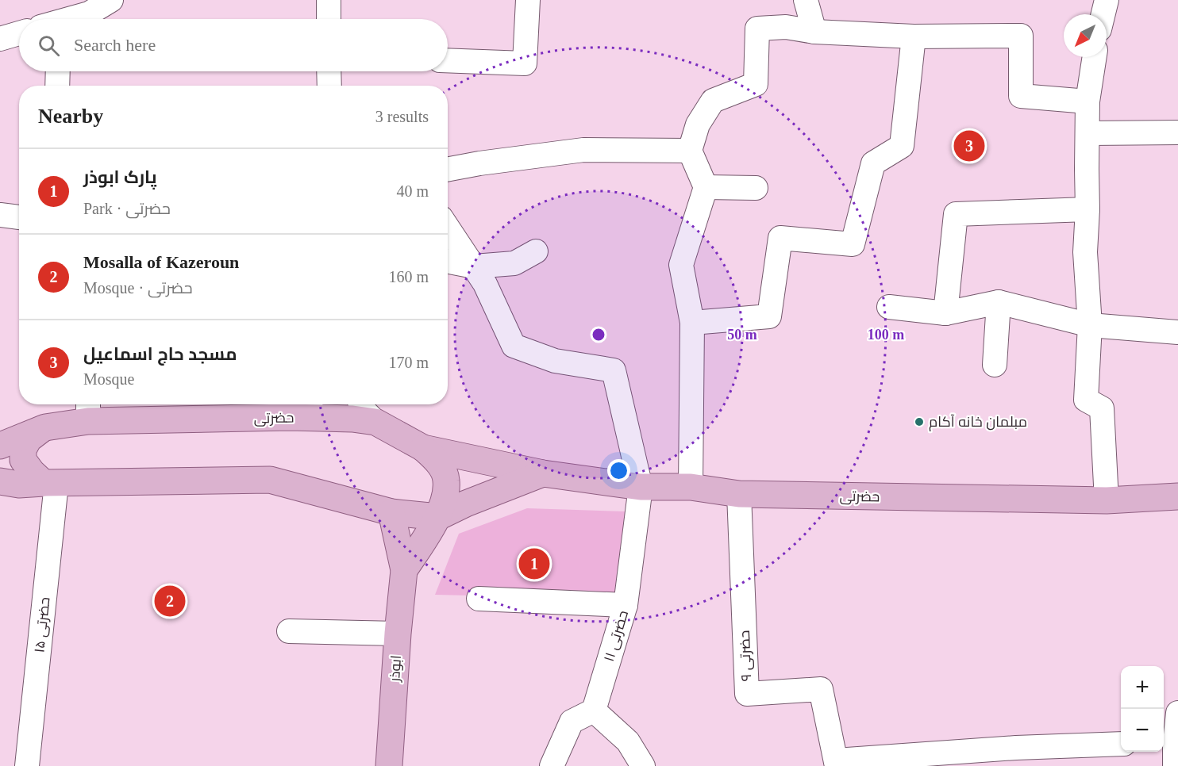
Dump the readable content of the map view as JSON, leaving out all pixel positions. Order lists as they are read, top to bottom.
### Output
{
  "streets": {
    "main road": ["حضرتی", "ابوذر"],
    "street": ["حضرتی ۱۵", "حضرتی ۱۱", "حضرتی ۹"]
  },
  "crossings": [
    ["حضرتی", "حضرتی ۱۱"],
    ["حضرتی", "حضرتی ۹"]
  ],
  "places": ["مبلمان خانه آکام"],
  "north": "bottom left",
  "page": {
    "search": "Search here",
    "heading": ["Nearby", "3 results"],
    "pins": ["3", "1", "2"],
    "list": [
      {
        "mark": "1",
        "name": "پارک ابوذر",
        "note": "Park · حضرتی",
        "value": "40 m"
      },
      {
        "mark": "2",
        "name": "Mosalla of Kazeroun",
        "note": "Mosque · حضرتی",
        "value": "160 m"
      },
      {
        "mark": "3",
        "name": "مسجد حاج اسماعیل",
        "note": "Mosque",
        "value": "170 m"
      }
    ],
    "map_buttons": ["+", "−"]
  },
  "rings": ["50 m", "100 m"]
}
